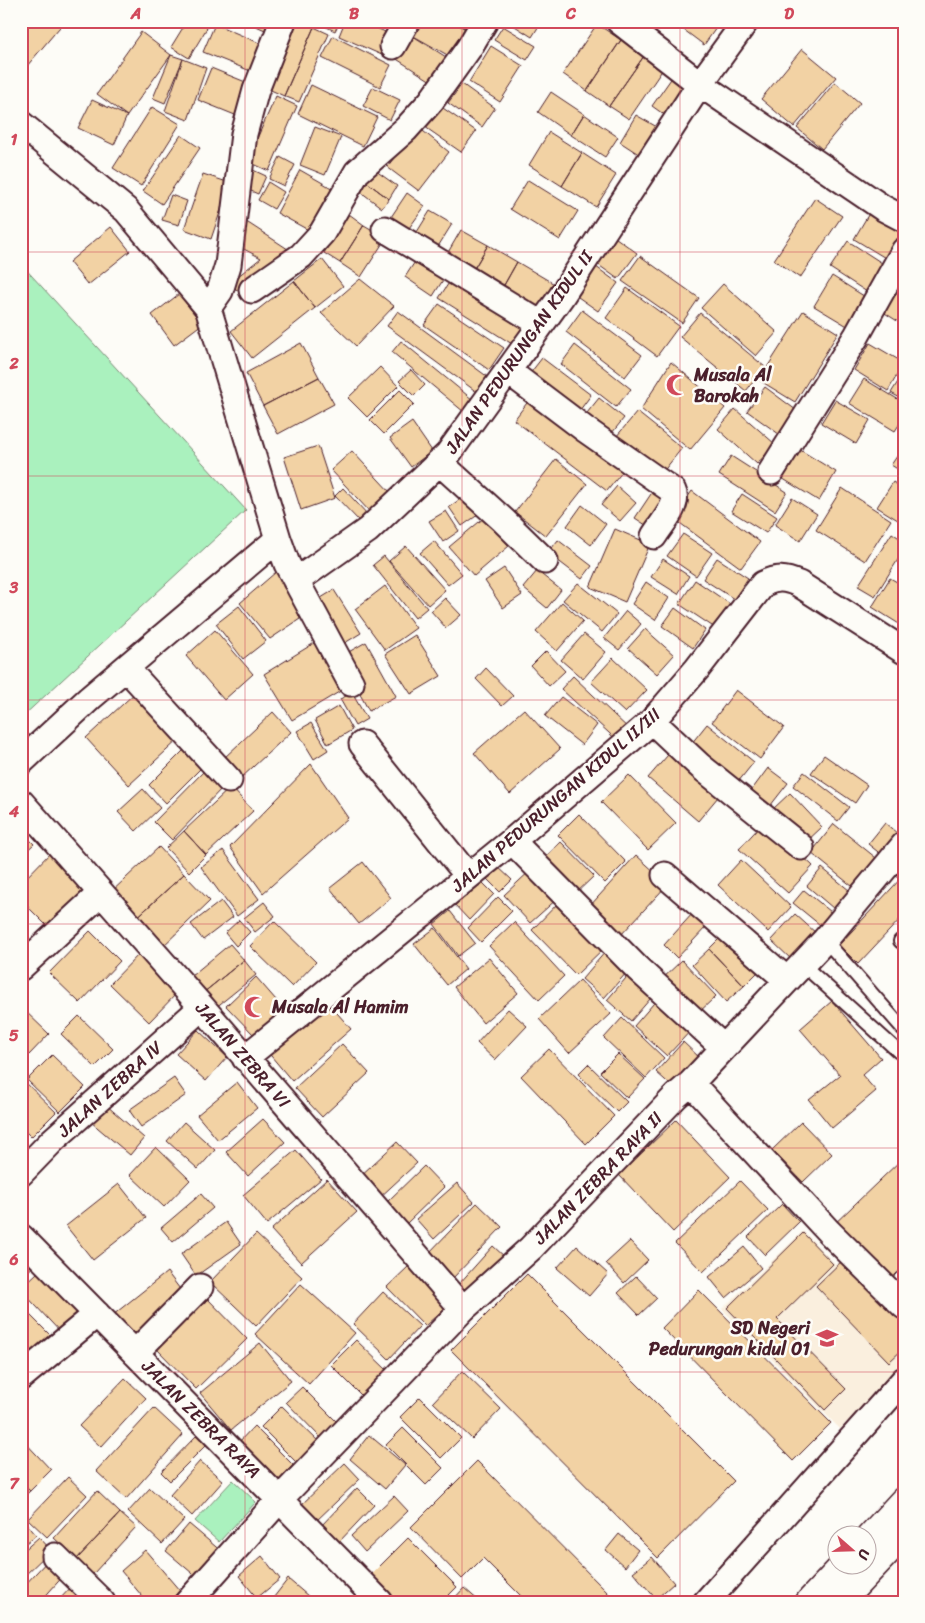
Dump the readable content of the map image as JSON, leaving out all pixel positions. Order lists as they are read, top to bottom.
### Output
{
  "streets": {
    "street": [
      "JALAN PEDURUNGAN KIDUL II",
      "JALAN PEDURUNGAN KIDUL II/III",
      "JALAN ZEBRA VI",
      "JALAN ZEBRA IV",
      "JALAN ZEBRA RAYA II",
      "JALAN ZEBRA RAYA"
    ]
  },
  "crossings": [
    ["JALAN PEDURUNGAN KIDUL II/III", "JALAN ZEBRA VI"],
    ["JALAN ZEBRA VI", "JALAN ZEBRA IV"],
    ["JALAN ZEBRA VI", "JALAN ZEBRA RAYA II"],
    ["JALAN ZEBRA RAYA II", "JALAN ZEBRA RAYA"]
  ],
  "places": {
    "mosque": ["Musala Al Barokah", "Musala Al Hamim"],
    "school or university": ["SD Negeri Pedurungan kidul 01"]
  },
  "north": "right",
  "grid": {
    "columns": [
      "A",
      "B",
      "C",
      "D"
    ],
    "rows": [
      "1",
      "2",
      "3",
      "4",
      "5",
      "6",
      "7"
    ]
  }
}
